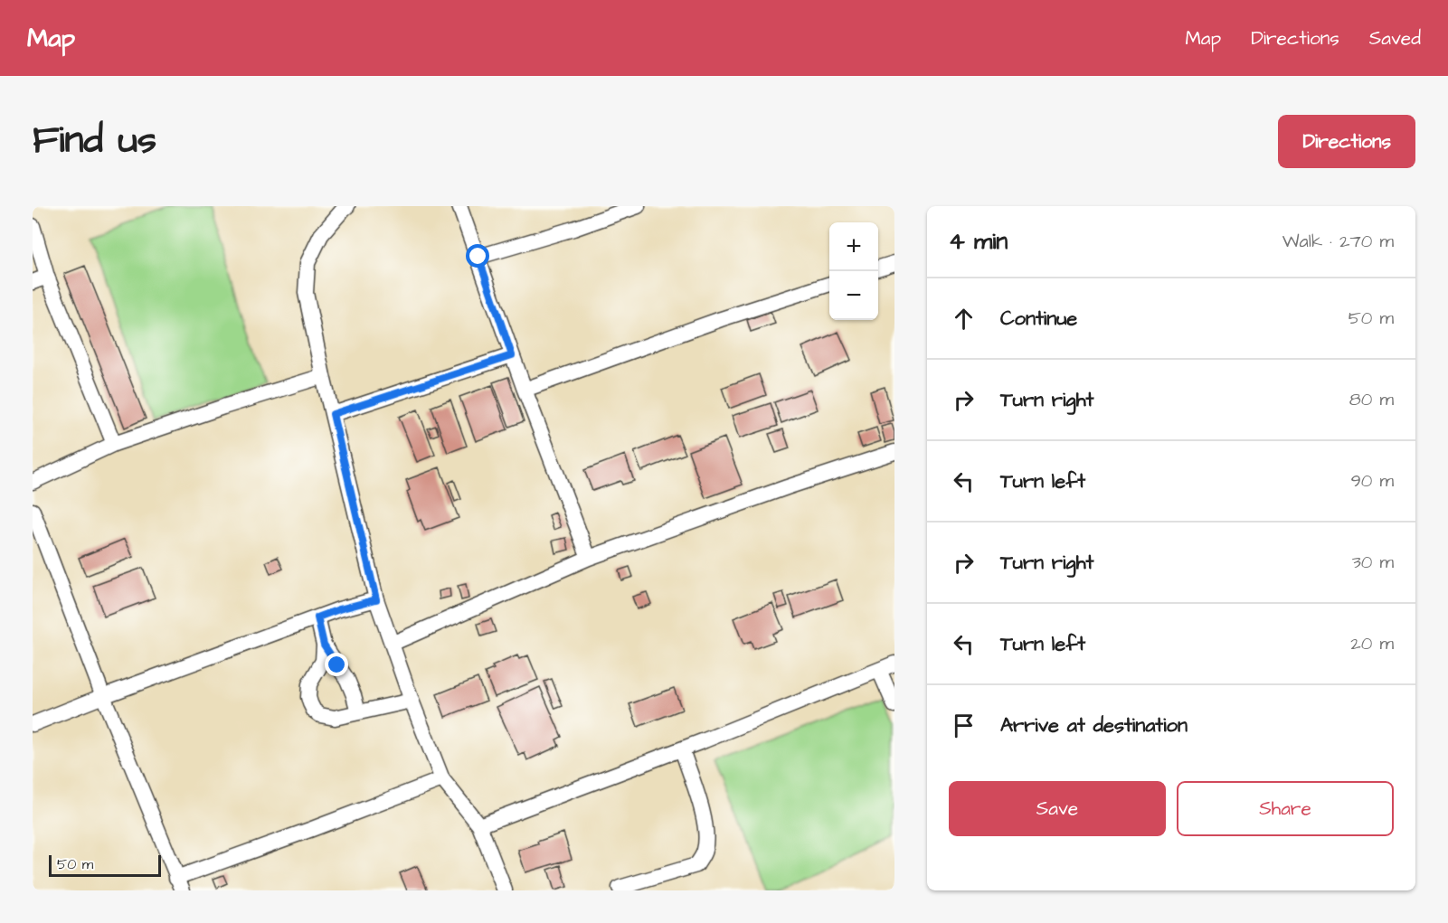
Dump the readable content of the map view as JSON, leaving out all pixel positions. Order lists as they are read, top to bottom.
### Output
{
  "scale_bar": "50 m",
  "page": {
    "header": "Map",
    "nav": ["Map", "Directions", "Saved"],
    "title": "Find us",
    "buttons": [
      "Directions",
      ["Save", "Share"]
    ],
    "heading": ["4 min", "Walk · 270 m"],
    "map_buttons": ["+", "−"],
    "list": [
      ["Continue", "50 m"],
      ["Turn right", "80 m"],
      ["Turn left", "90 m"],
      ["Turn right", "30 m"],
      ["Turn left", "20 m"],
      "Arrive at destination"
    ],
    "scale": "50 m"
  }
}
